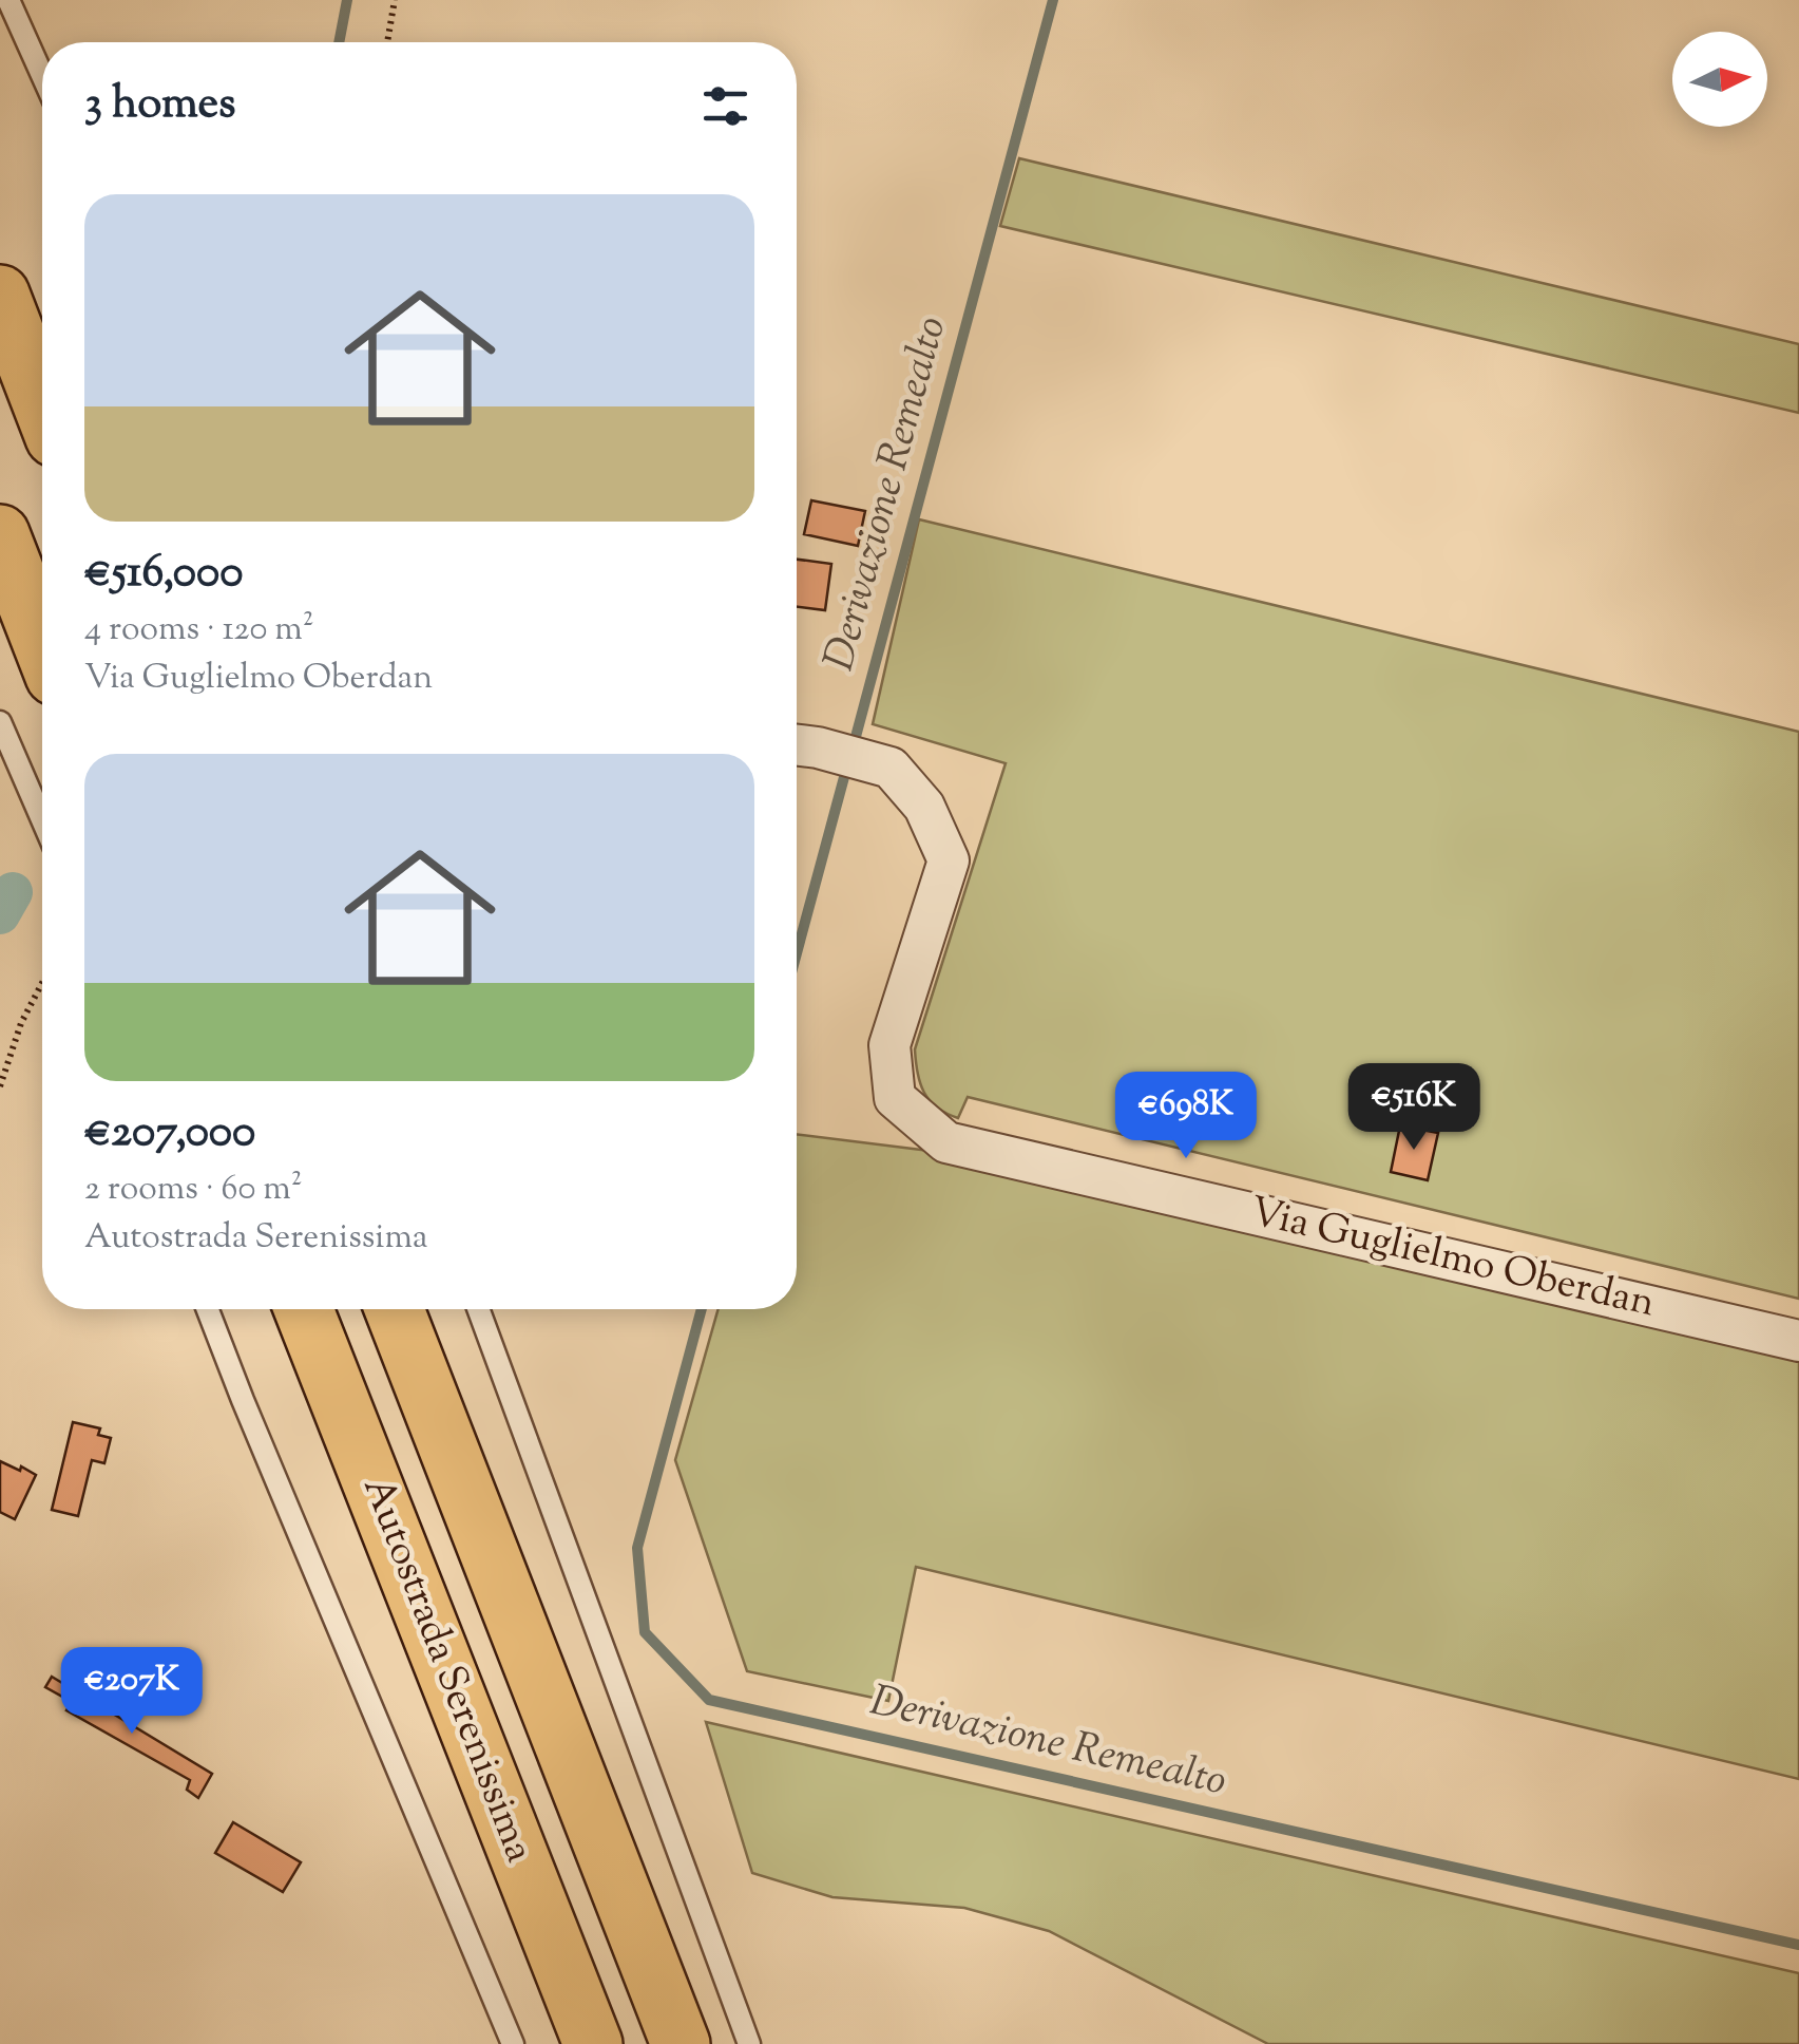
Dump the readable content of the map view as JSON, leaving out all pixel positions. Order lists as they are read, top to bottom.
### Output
{
  "streets": {
    "highway": ["Autostrada Serenissima"],
    "street": ["Via Guglielmo Oberdan"]
  },
  "water": ["Derivazione Remealto"],
  "north": "right",
  "page": {
    "heading": "3 homes",
    "list": [
      {
        "name": "€516,000",
        "note": "4 rooms · 120 m² · Via Guglielmo Oberdan"
      },
      {
        "name": "€207,000",
        "note": "2 rooms · 60 m² · Autostrada Serenissima"
      }
    ],
    "price": ["€516K", "€698K", "€207K"]
  }
}
